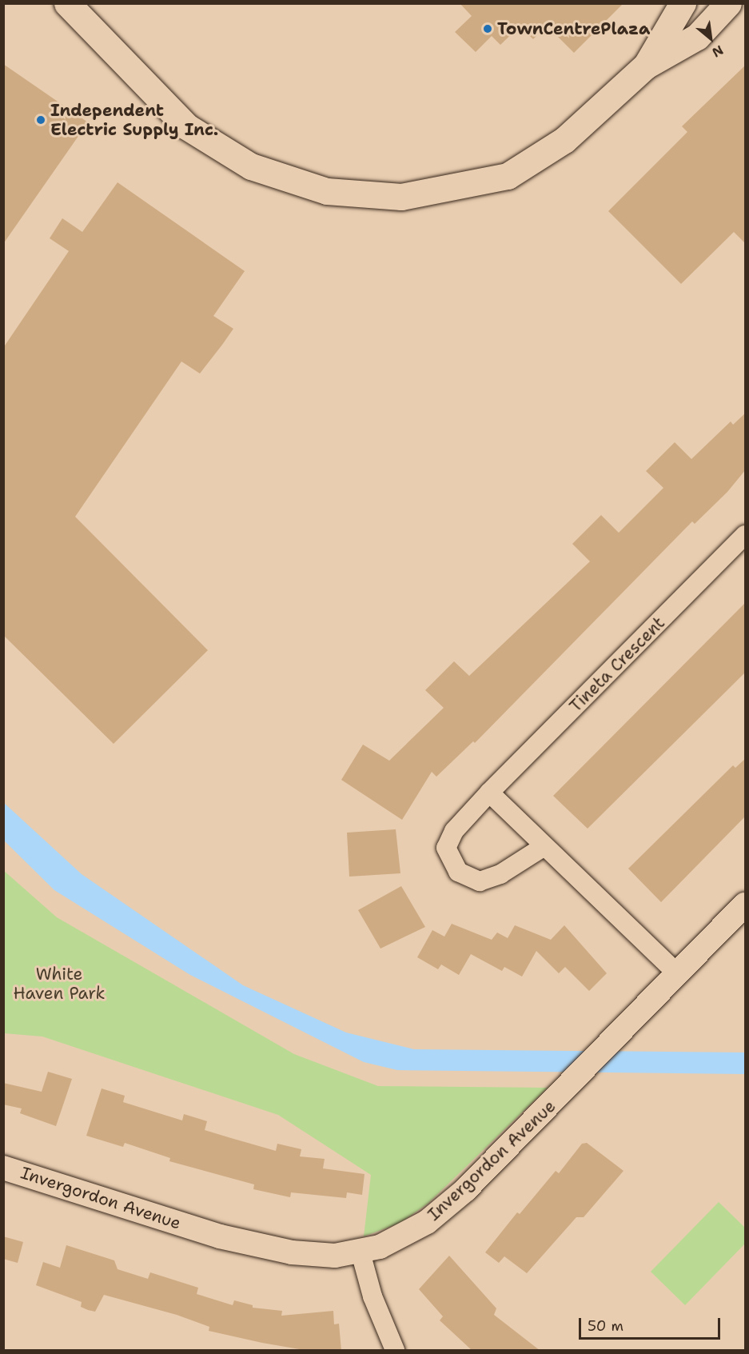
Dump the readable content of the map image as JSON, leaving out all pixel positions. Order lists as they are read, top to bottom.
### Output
{
  "streets": {
    "street": ["Tineta Crescent", "Invergordon Avenue"]
  },
  "parks": ["White Haven Park"],
  "places": ["TownCentrePlaza", "Independent Electric Supply Inc."],
  "scale_bar": "50 m",
  "north": "bottom right"
}
